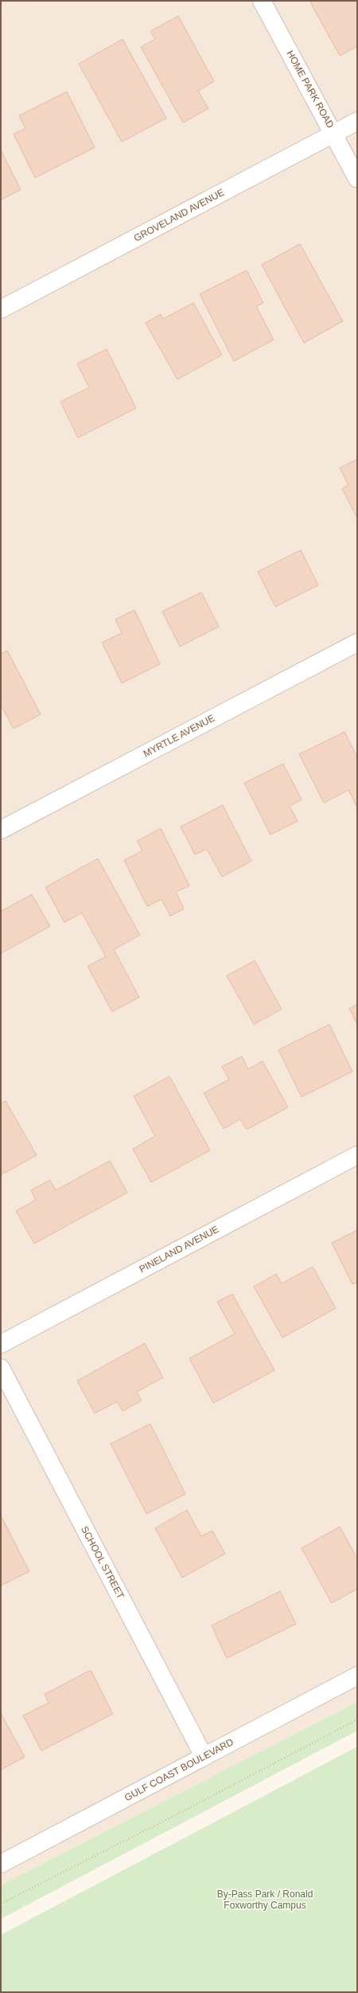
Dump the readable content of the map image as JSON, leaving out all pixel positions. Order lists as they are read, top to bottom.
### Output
{
  "streets": {
    "street": [
      "HOME PARK ROAD",
      "GROVELAND AVENUE",
      "MYRTLE AVENUE",
      "PINELAND AVENUE",
      "SCHOOL STREET",
      "GULF COAST BOULEVARD"
    ]
  },
  "crossings": [
    ["HOME PARK ROAD", "GROVELAND AVENUE"],
    ["SCHOOL STREET", "GULF COAST BOULEVARD"]
  ],
  "parks": ["By-Pass Park / Ronald Foxworthy Campus"]
}
